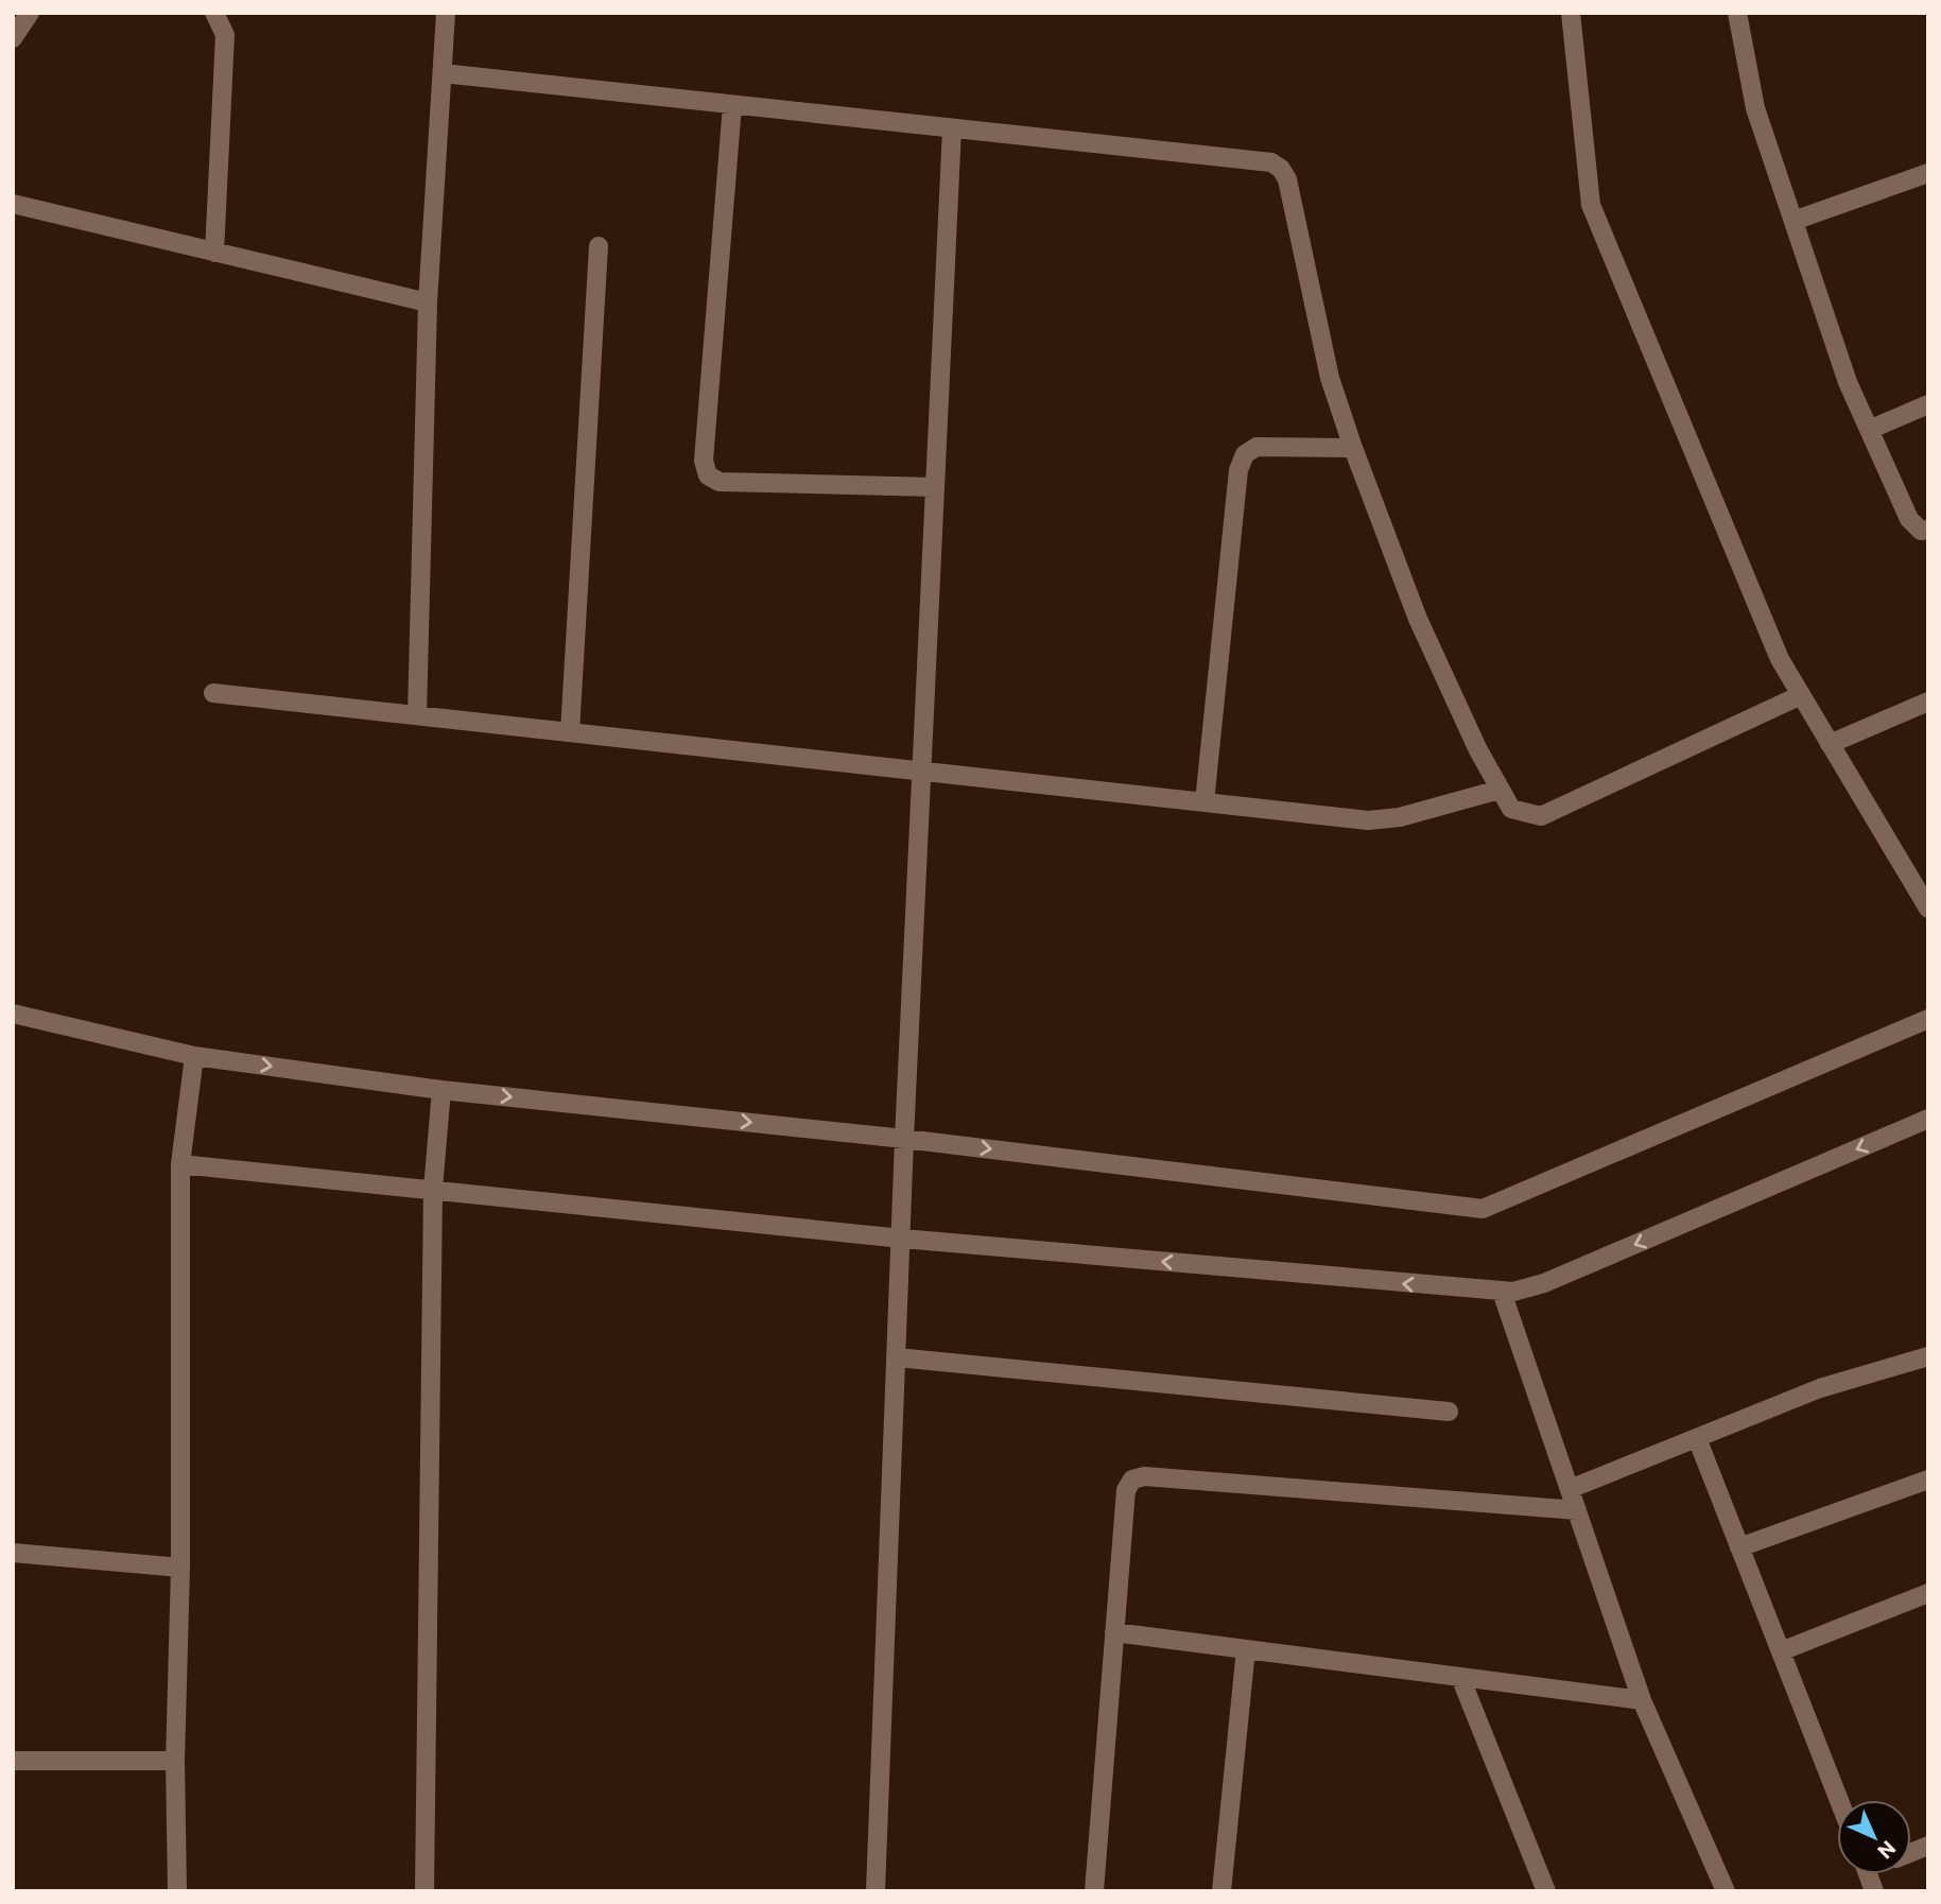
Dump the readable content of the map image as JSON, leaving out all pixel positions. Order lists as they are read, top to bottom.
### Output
{
  "north": "bottom right"
}
